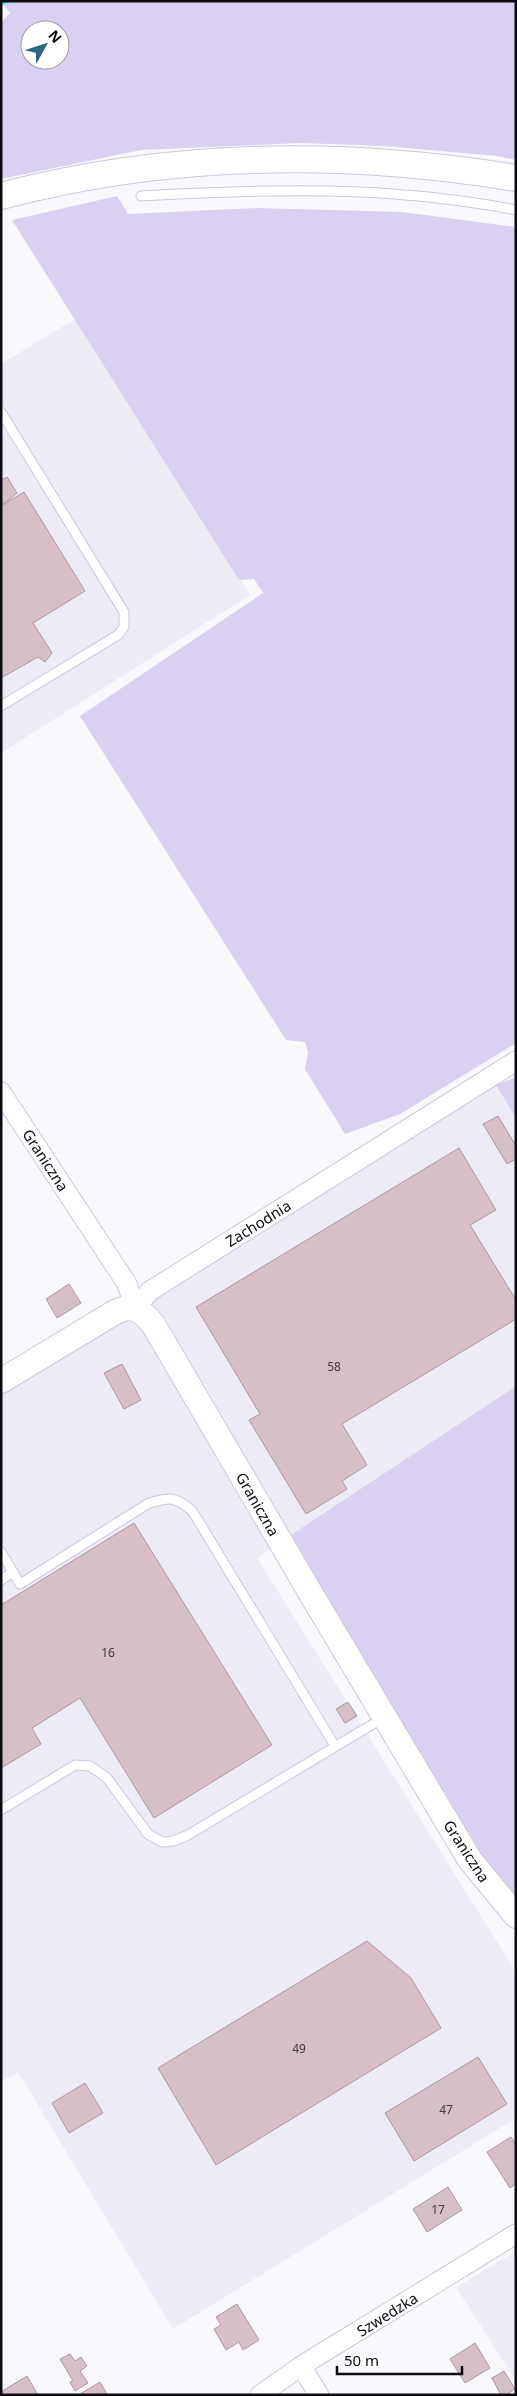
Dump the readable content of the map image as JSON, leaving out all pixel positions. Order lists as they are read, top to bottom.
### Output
{
  "streets": {
    "street": ["Graniczna", "Zachodnia", "Szwedzka"]
  },
  "crossings": [
    ["Graniczna", "Zachodnia"]
  ],
  "house_numbers": [
    "58",
    "16",
    "49",
    "47",
    "17"
  ],
  "scale_bar": "50 m",
  "north": "top right"
}
